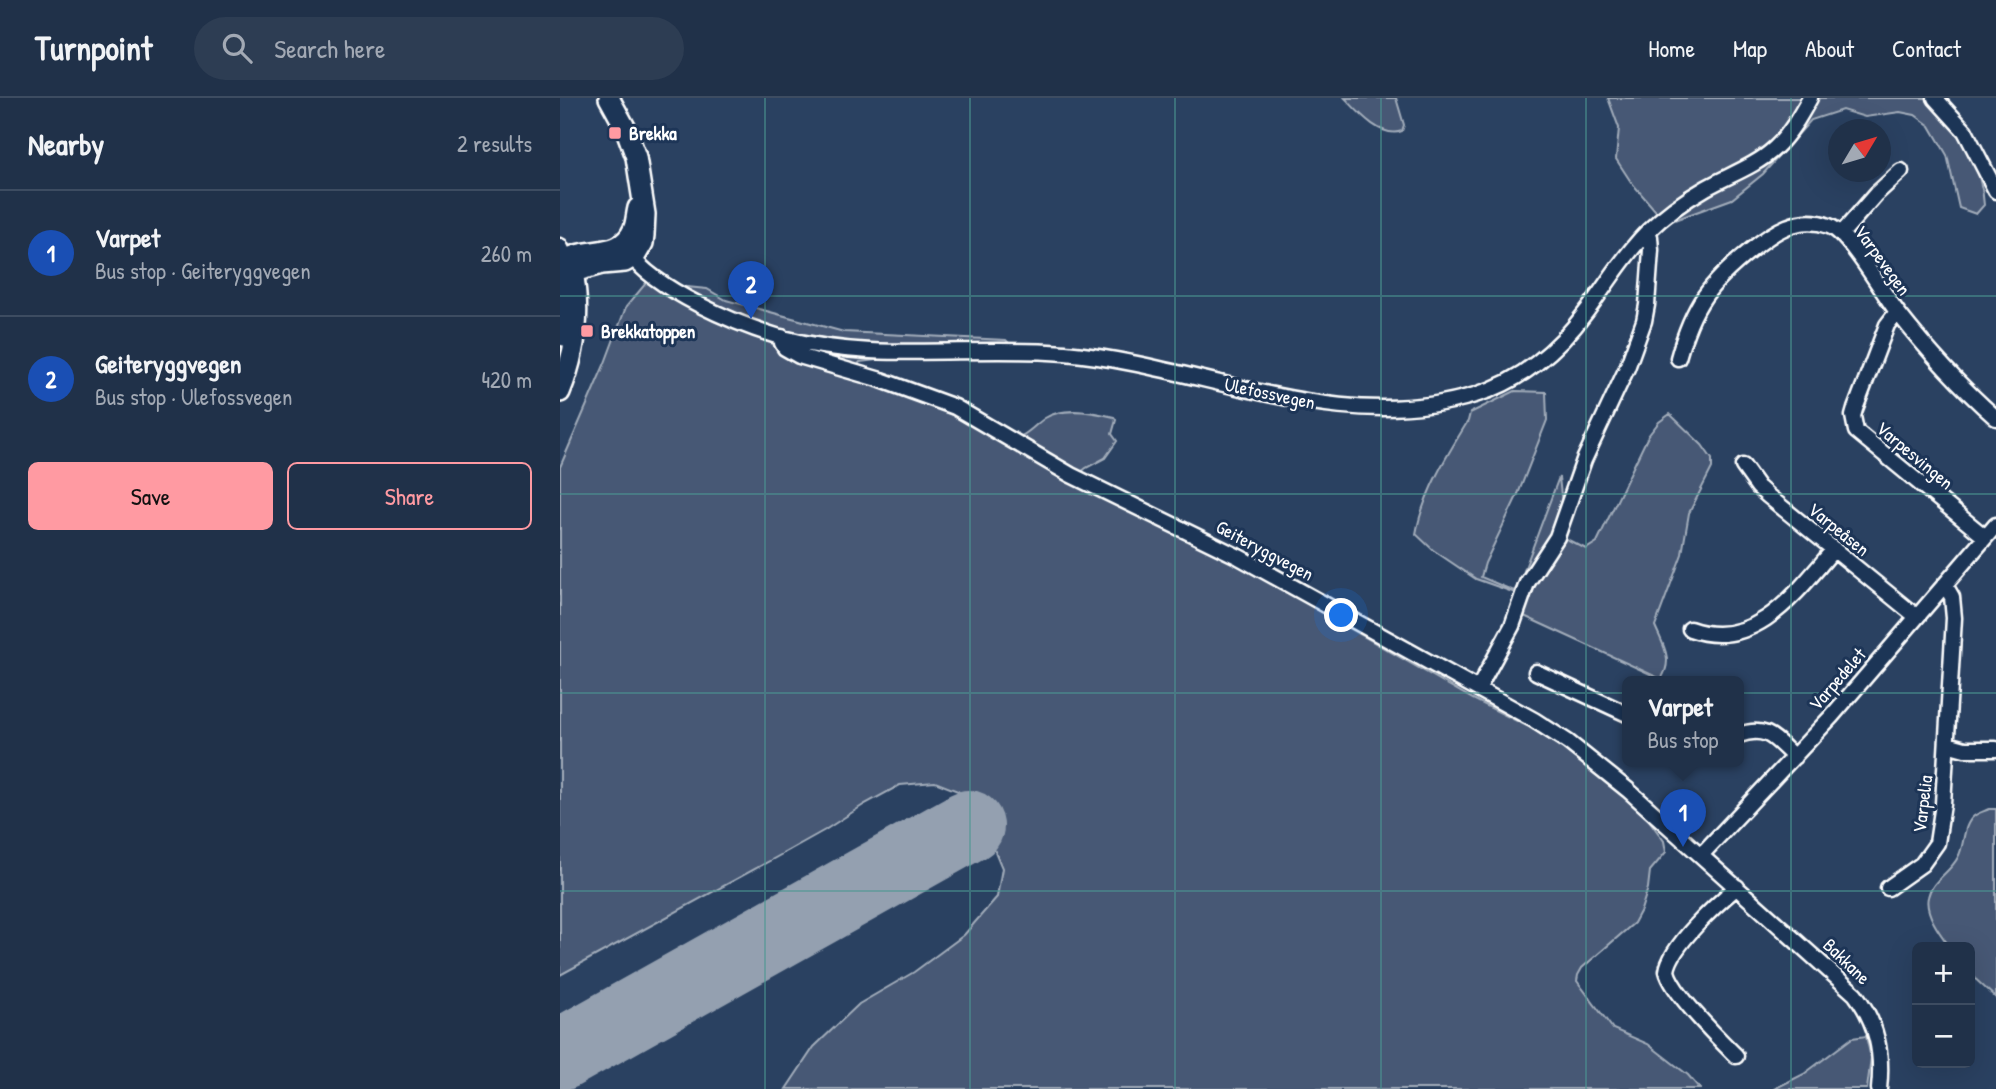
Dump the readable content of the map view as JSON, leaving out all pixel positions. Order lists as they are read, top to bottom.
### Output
{
  "streets": {
    "street": [
      "Varpevegen",
      "Ulefossvegen",
      "Varpesvingen",
      "Varpeåsen",
      "Geiteryggvegen",
      "Varpedelet",
      "Varpelia",
      "Bakkane"
    ]
  },
  "crossings": [
    ["Varpevegen", "Varpesvingen"],
    ["Ulefossvegen", "Geiteryggvegen"],
    ["Varpesvingen", "Varpedelet"],
    ["Varpeåsen", "Varpedelet"],
    ["Geiteryggvegen", "Varpedelet"],
    ["Geiteryggvegen", "Bakkane"],
    ["Varpedelet", "Varpelia"],
    ["Varpedelet", "Bakkane"]
  ],
  "places": {
    "transit": ["Brekka", "Brekkatoppen"]
  },
  "north": "top right",
  "page": {
    "header": "Turnpoint",
    "search": "Search here",
    "nav": [
      "Home",
      "Map",
      "About",
      "Contact"
    ],
    "heading": ["Nearby", "2 results"],
    "list": [
      {
        "mark": "1",
        "name": "Varpet",
        "note": "Bus stop · Geiteryggvegen",
        "value": "260 m"
      },
      {
        "mark": "2",
        "name": "Geiteryggvegen",
        "note": "Bus stop · Ulefossvegen",
        "value": "420 m"
      }
    ],
    "pins": ["2", "1"],
    "buttons": ["Save", "Share"],
    "popup": ["Varpet", "Bus stop"],
    "map_buttons": ["+", "−"]
  }
}
